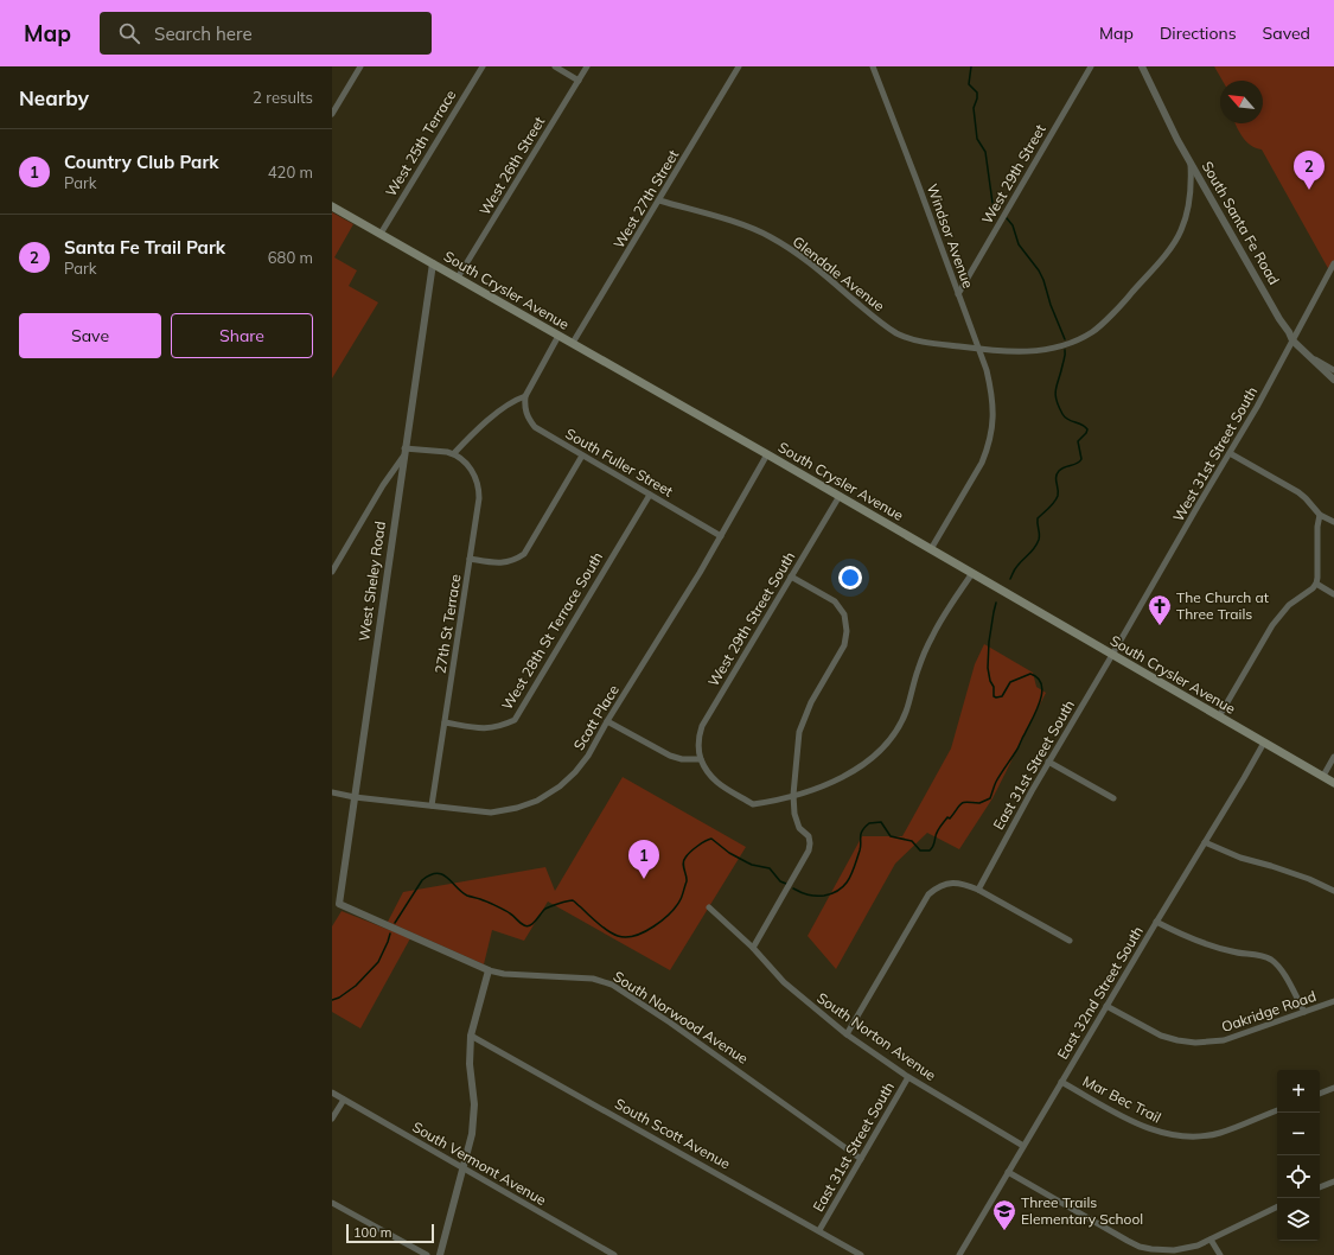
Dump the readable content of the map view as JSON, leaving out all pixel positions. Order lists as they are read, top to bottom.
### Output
{
  "streets": {
    "main road": ["South Crysler Avenue"],
    "street": [
      "West 25th Terrace",
      "West 26th Street",
      "West 29th Street",
      "West 27th Street",
      "South Santa Fe Road",
      "Windsor Avenue",
      "Glendale Avenue",
      "West 31st Street South",
      "South Fuller Street",
      "West Sheley Road",
      "West 29th Street South",
      "27th St Terrace",
      "West 28th St Terrace South",
      "Scott Place",
      "East 31st Street South",
      "East 32nd Street South",
      "Oakridge Road",
      "South Norwood Avenue",
      "South Norton Avenue",
      "Mar Bec Trail",
      "South Scott Avenue",
      "South Vermont Avenue"
    ]
  },
  "crossings": [
    ["West 25th Terrace", "South Crysler Avenue"],
    ["West 26th Street", "South Crysler Avenue"],
    ["West 29th Street", "Windsor Avenue"],
    ["West 27th Street", "Glendale Avenue"],
    ["West 27th Street", "South Crysler Avenue"],
    ["South Santa Fe Road", "Glendale Avenue"],
    ["South Santa Fe Road", "West 31st Street South"],
    ["Windsor Avenue", "Glendale Avenue"],
    ["Windsor Avenue", "South Crysler Avenue"],
    ["South Crysler Avenue", "West 31st Street South"],
    ["South Crysler Avenue", "West Sheley Road"],
    ["South Crysler Avenue", "West 29th Street South"],
    ["South Crysler Avenue", "Scott Place"],
    ["South Crysler Avenue", "East 31st Street South"],
    ["South Crysler Avenue", "East 32nd Street South"],
    ["West 31st Street South", "East 31st Street South"],
    ["South Fuller Street", "West 28th St Terrace South"],
    ["South Fuller Street", "Scott Place"],
    ["West Sheley Road", "Scott Place"],
    ["West Sheley Road", "South Norwood Avenue"],
    ["27th St Terrace", "West 28th St Terrace South"],
    ["27th St Terrace", "Scott Place"],
    ["East 31st Street South", "South Norwood Avenue"],
    ["East 31st Street South", "South Norton Avenue"],
    ["East 31st Street South", "South Scott Avenue"],
    ["East 32nd Street South", "Oakridge Road"],
    ["East 32nd Street South", "South Norton Avenue"],
    ["East 32nd Street South", "Mar Bec Trail"]
  ],
  "places": {
    "church": ["The Church at Three Trails"],
    "school or university": ["Three Trails Elementary School"]
  },
  "scale_bar": "100 m",
  "north": "top left",
  "page": {
    "header": "Map",
    "search": "Search here",
    "nav": ["Map", "Directions", "Saved"],
    "heading": ["Nearby", "2 results"],
    "list": [
      {
        "mark": "1",
        "name": "Country Club Park",
        "note": "Park",
        "value": "420 m"
      },
      {
        "mark": "2",
        "name": "Santa Fe Trail Park",
        "note": "Park",
        "value": "680 m"
      }
    ],
    "pins": ["2", "1"],
    "buttons": ["Save", "Share"],
    "map_buttons": ["+", "−"],
    "scale": "100 m"
  }
}
